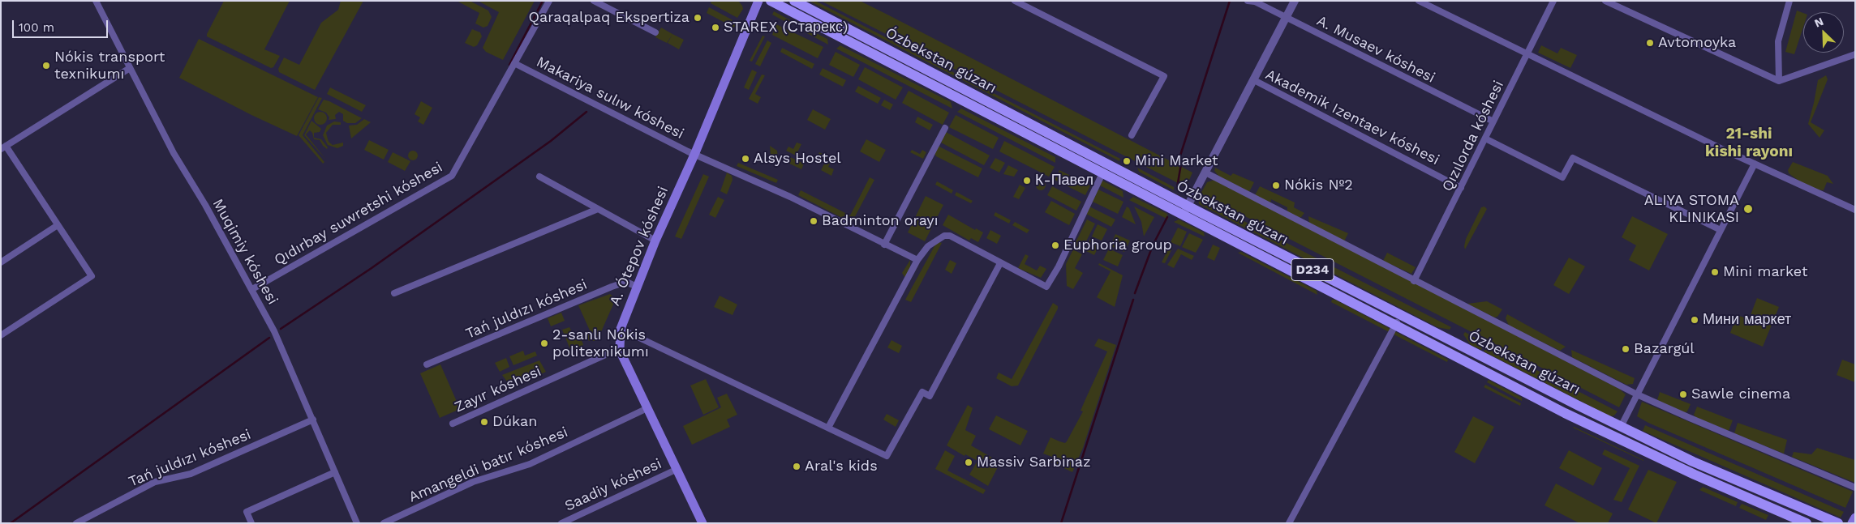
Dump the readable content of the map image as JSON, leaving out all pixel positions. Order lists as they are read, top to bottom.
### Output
{
  "streets": {
    "main road": ["Ózbekstan gúzarı", "A. Ótepov kóshesi", "D234"],
    "street": [
      "A. Musaev kóshesi",
      "Makariya sulıw kóshesi",
      "Akademik Izentaev kóshesi",
      "Qızılorda kóshesi",
      "Qıdırbay suwretshi kóshesi",
      "Muqimiy kóshesi",
      "Tań juldızı kóshesi",
      "Zayır kóshesi",
      "Amangeldi batır kóshesi",
      "Saadiy kóshesi"
    ]
  },
  "crossings": [
    ["A. Musaev kóshesi", "Qızılorda kóshesi"],
    ["Ózbekstan gúzarı", "Qızılorda kóshesi"],
    ["Makariya sulıw kóshesi", "Qıdırbay suwretshi kóshesi"],
    ["Makariya sulıw kóshesi", "A. Ótepov kóshesi"],
    ["Akademik Izentaev kóshesi", "Qızılorda kóshesi"],
    ["Qıdırbay suwretshi kóshesi", "Muqimiy kóshesi"],
    ["A. Ótepov kóshesi", "Tań juldızı kóshesi"],
    ["A. Ótepov kóshesi", "Zayır kóshesi"],
    ["A. Ótepov kóshesi", "Amangeldi batır kóshesi"],
    ["A. Ótepov kóshesi", "Saadiy kóshesi"],
    ["Muqimiy kóshesi", "Tań juldızı kóshesi"]
  ],
  "districts": ["21-shi kishi rayonı"],
  "places": [
    "Qaraqalpaq Ekspertiza",
    "STAREX (Старекс)",
    "Avtomoyka",
    "Nókis transport texnikumı",
    "Alsys Hostel",
    "Mini Market",
    "К-Павел",
    "Nókis №2",
    "ALIYA STOMA KLINIKASI",
    "Badminton orayı",
    "Euphoria group",
    "Mini market",
    "Мини маркет",
    "2-sanlı Nókis politexnikumı",
    "Bazargúl",
    "Sawle cinema",
    "Dúkan",
    "Massiv Sarbinaz",
    "Aral's kids"
  ],
  "scale_bar": "100 m",
  "north": "top left"
}
